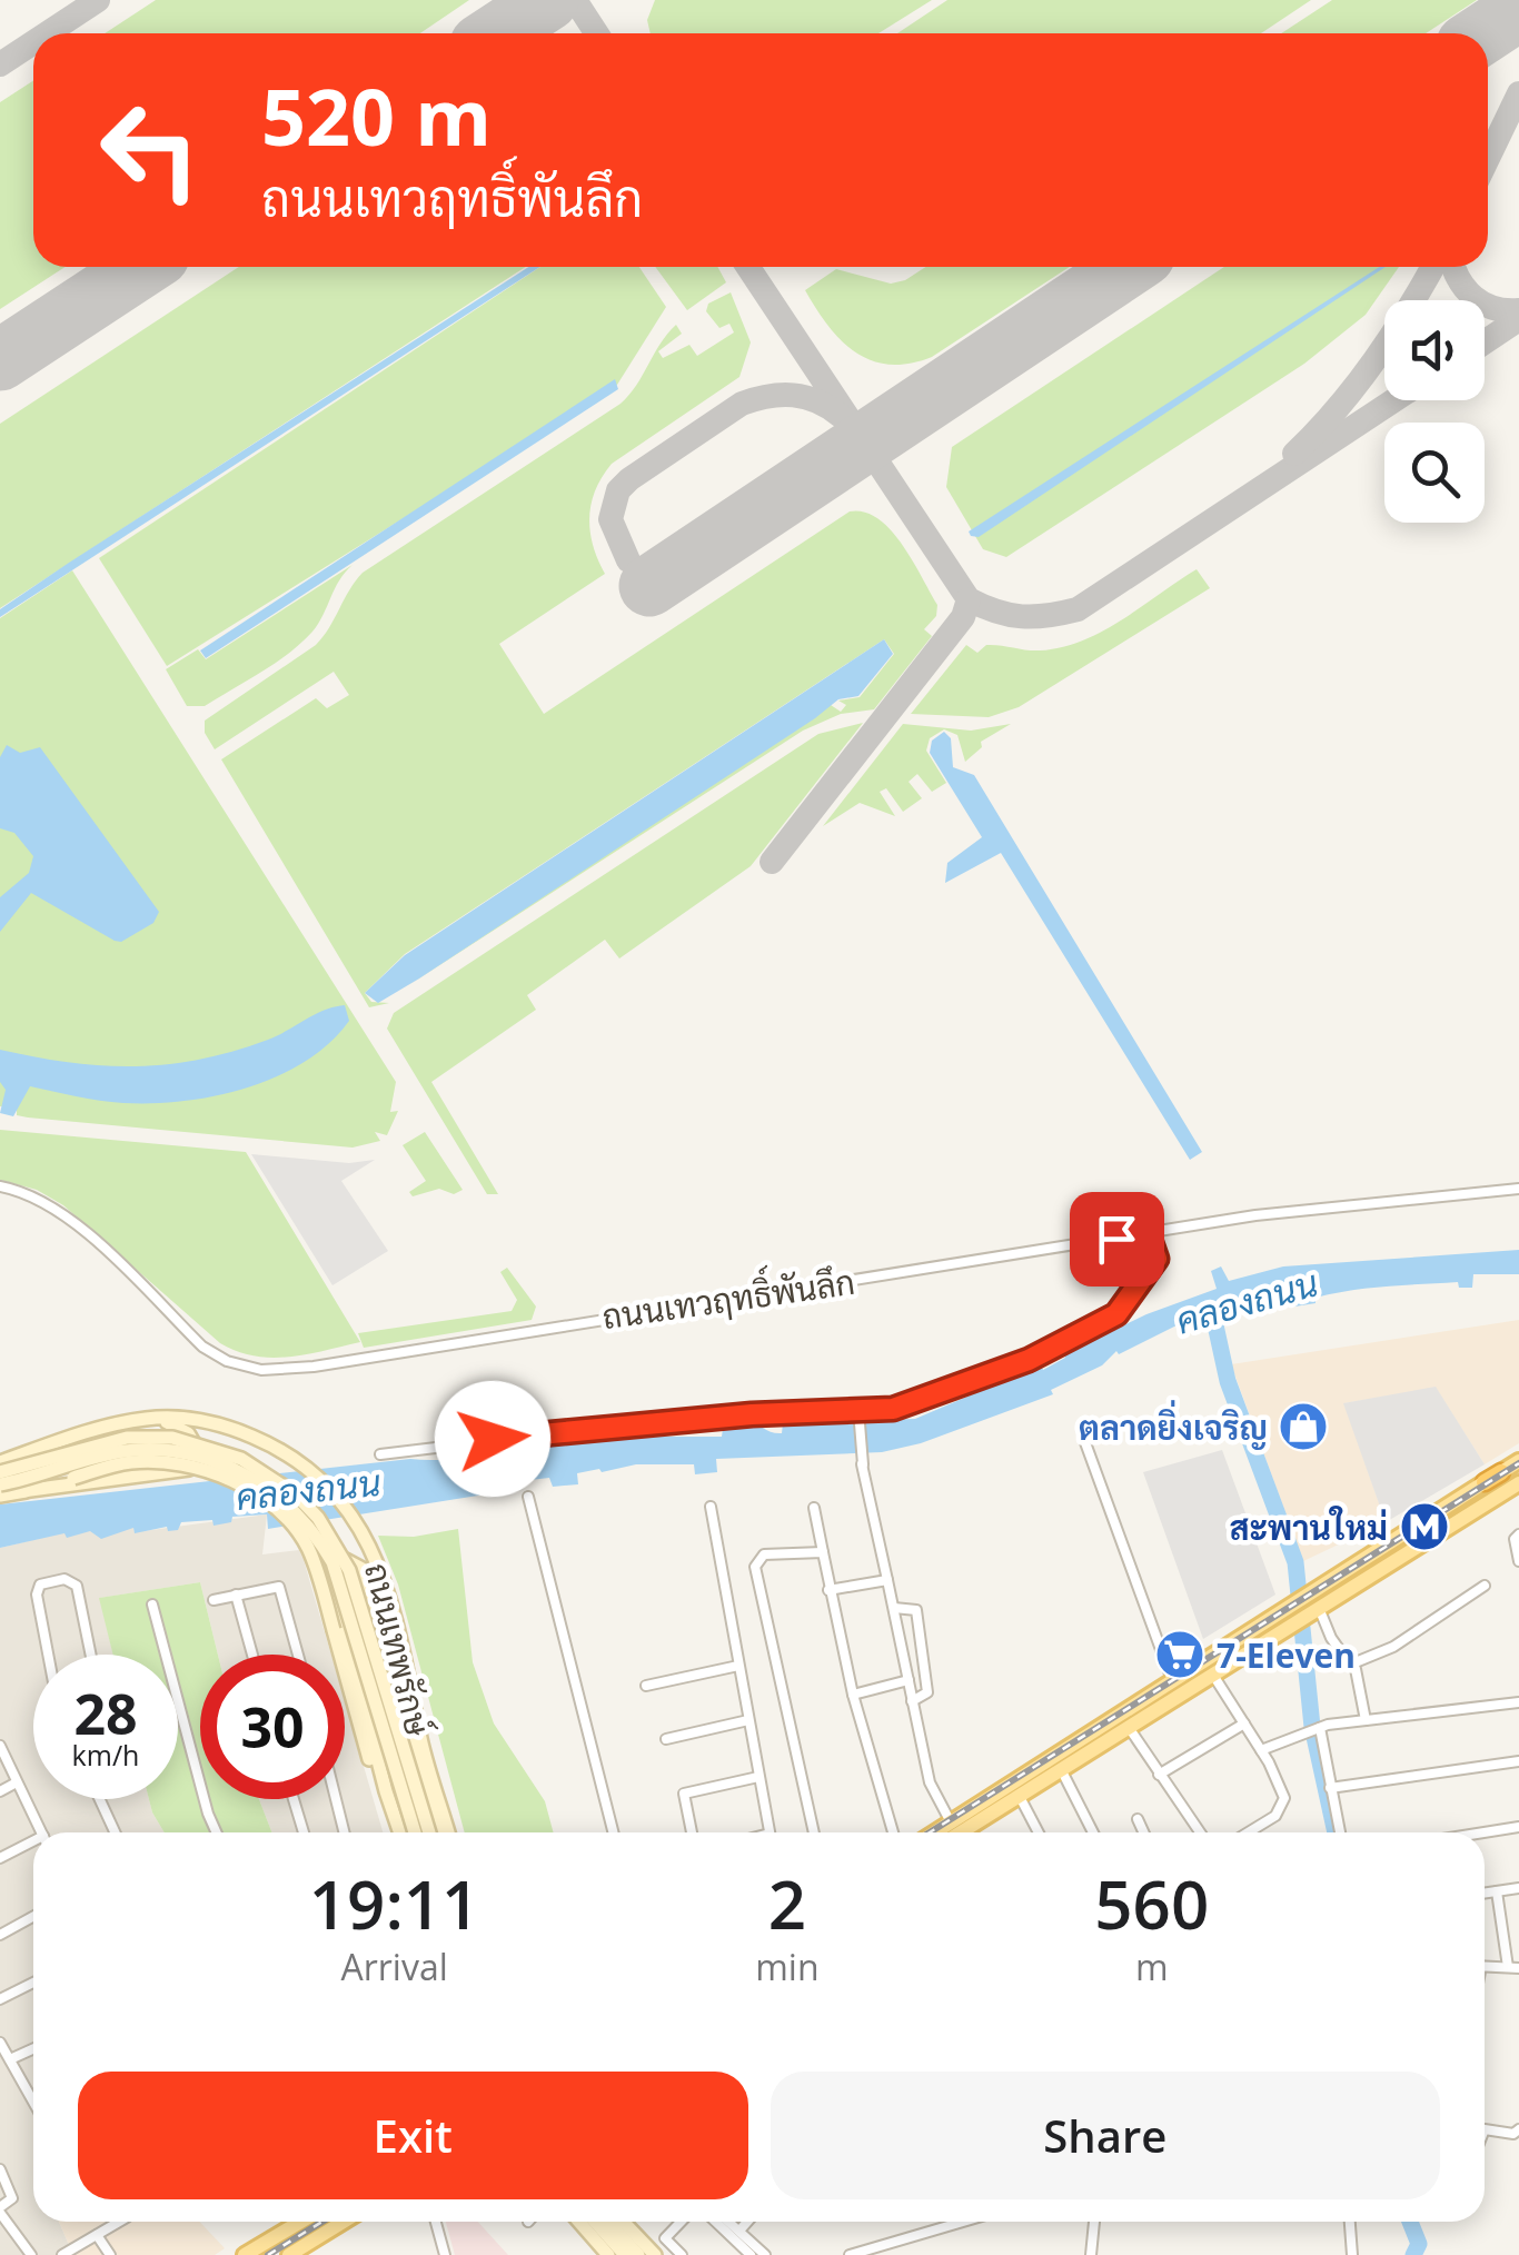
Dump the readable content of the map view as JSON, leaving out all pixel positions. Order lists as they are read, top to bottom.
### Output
{
  "streets": {
    "main road": ["ถนนเทพรักษ์"],
    "street": ["ถนนเทวฤทธิ์พันลึก"]
  },
  "water": ["คลองถนน"],
  "places": {
    "shop": ["ตลาดยิ่งเจริญ"],
    "metro station": ["สะพานใหม่"],
    "supermarket": ["7-Eleven"]
  },
  "page": {
    "turn": ["520 m", "ถนนเทวฤทธิ์พันลึก"],
    "speed": "28 km/h",
    "limit": "30",
    "eta": [
      "19:11",
      "Arrival",
      "2",
      "min",
      "560",
      "m"
    ],
    "buttons": ["Exit", "Share"]
  }
}
